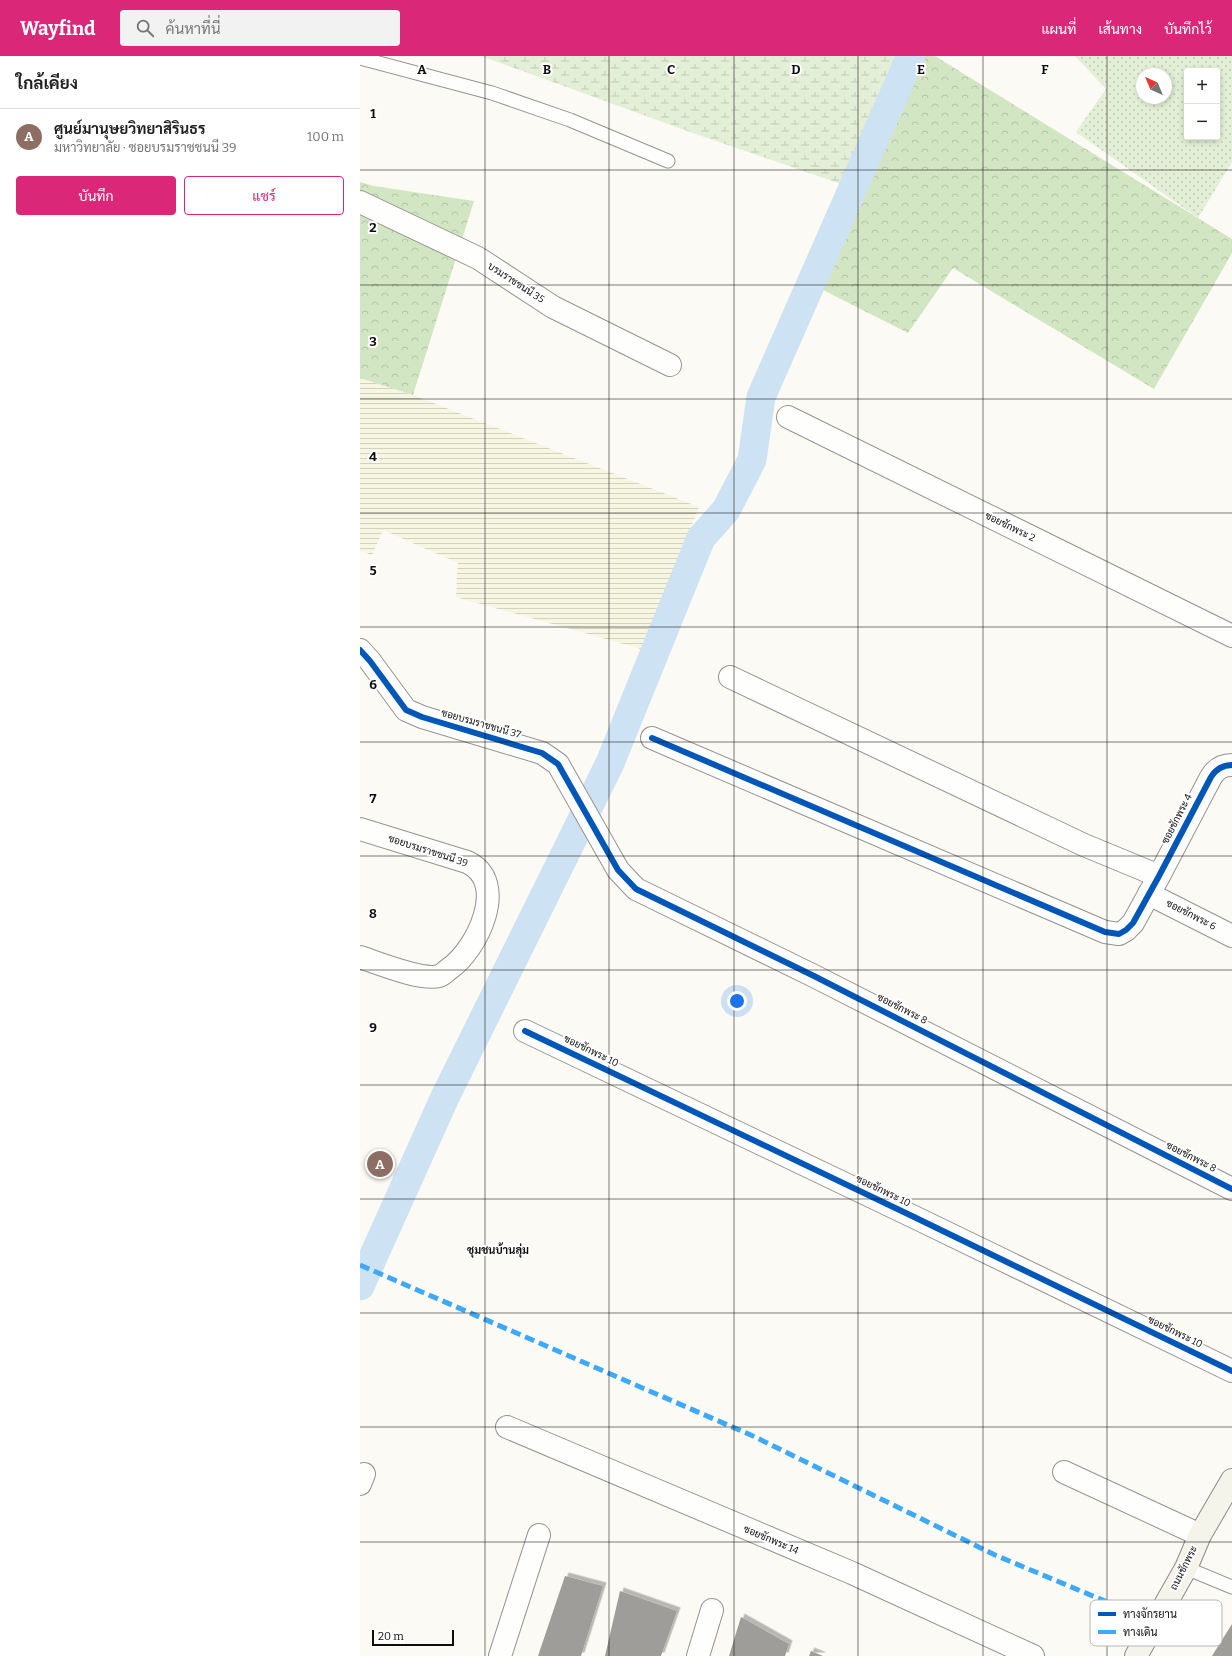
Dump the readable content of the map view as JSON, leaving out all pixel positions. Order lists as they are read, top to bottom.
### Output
{
  "streets": {
    "street": [
      "บรมราชชนนี 35",
      "ซอยชักพระ 2",
      "ซอยบรมราชชนนี 37",
      "ซอยชักพระ 4",
      "ซอยบรมราชชนนี 39",
      "ซอยชักพระ 6",
      "ซอยชักพระ 8",
      "ซอยชักพระ 10",
      "ซอยชักพระ 14",
      "ถนนชักพระ"
    ]
  },
  "crossings": [
    ["ซอยบรมราชชนนี 37", "ซอยชักพระ 8"],
    ["ซอยชักพระ 4", "ซอยชักพระ 6"]
  ],
  "districts": ["ชุมชนบ้านลุ่ม"],
  "legend": ["ทางจักรยาน", "ทางเดิน"],
  "scale_bar": "20 m",
  "north": "top left",
  "page": {
    "header": "Wayfind",
    "search": "ค้นหาที่นี่",
    "nav": ["แผนที่", "เส้นทาง", "บันทึกไว้"],
    "heading": "ใกล้เคียง",
    "map_buttons": ["+", "−"],
    "list": [
      {
        "mark": "A",
        "name": "ศูนย์มานุษยวิทยาสิรินธร",
        "note": "มหาวิทยาลัย · ซอยบรมราชชนนี 39",
        "value": "100 m"
      }
    ],
    "buttons": ["บันทึก", "แชร์"],
    "pins": "A",
    "scale": "20 m"
  },
  "grid": {
    "columns": [
      "A",
      "B",
      "C",
      "D",
      "E",
      "F"
    ],
    "rows": [
      "1",
      "2",
      "3",
      "4",
      "5",
      "6",
      "7",
      "8",
      "9"
    ]
  }
}
